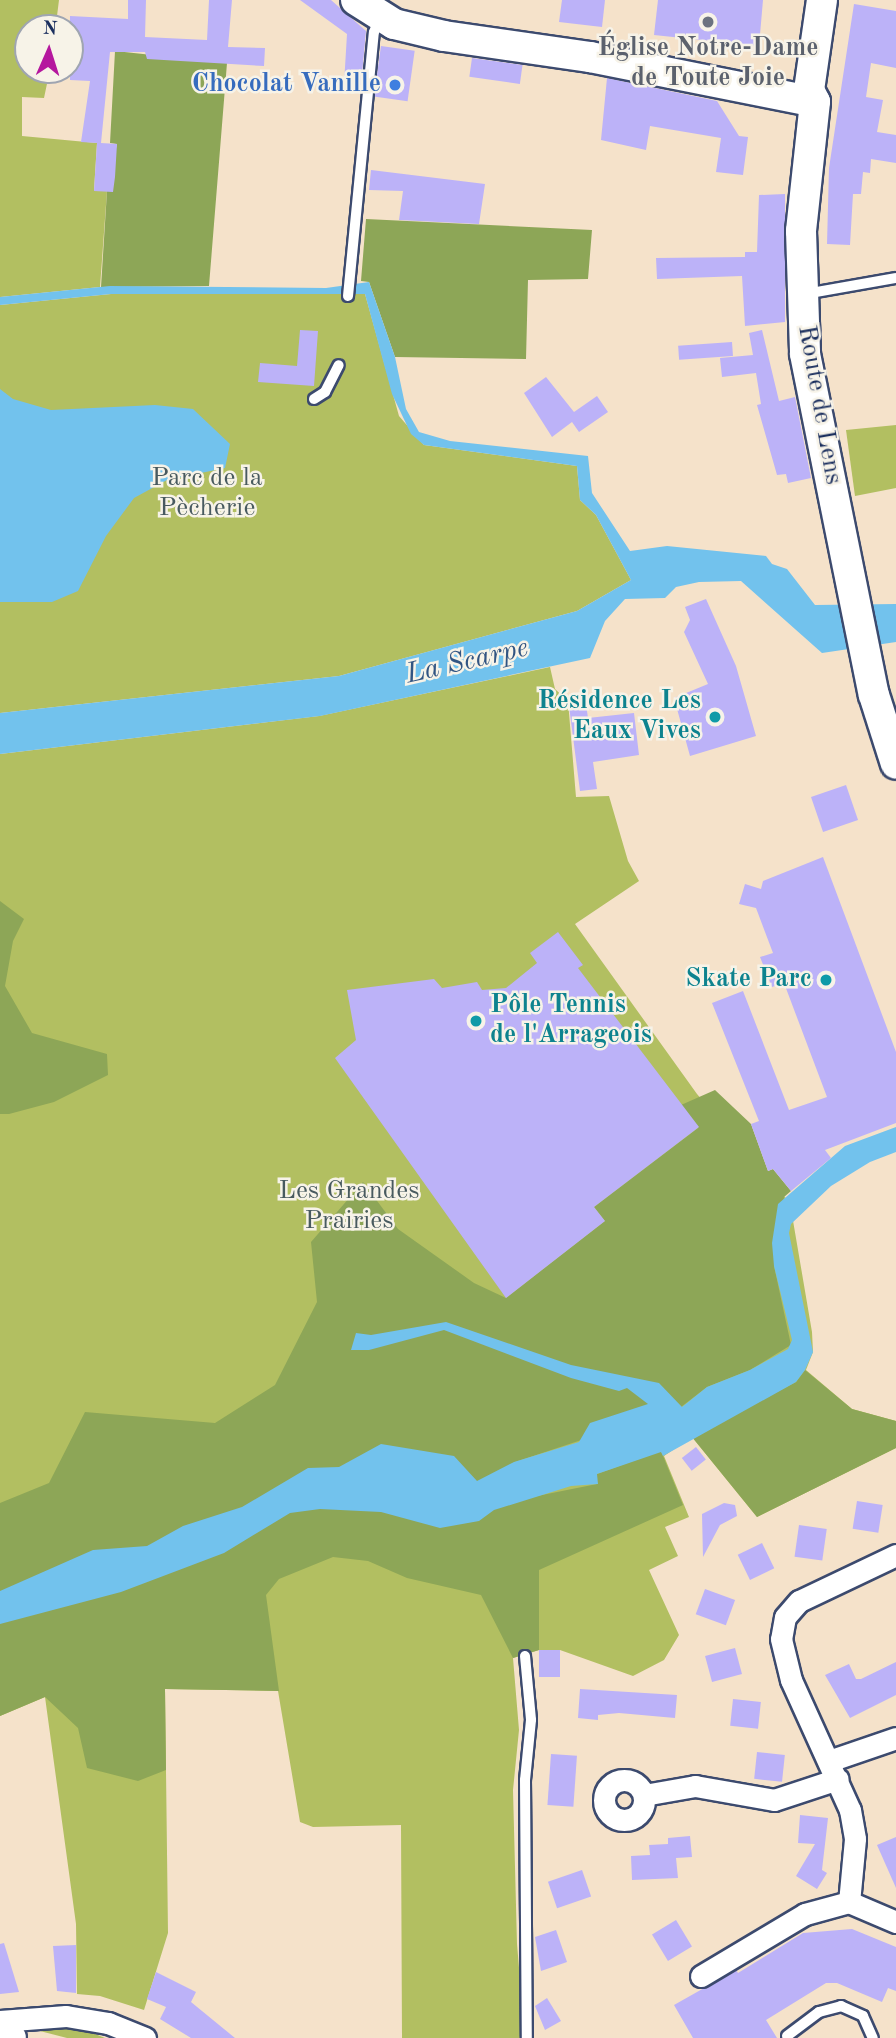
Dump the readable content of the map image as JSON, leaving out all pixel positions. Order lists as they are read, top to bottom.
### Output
{
  "streets": {
    "main road": ["Route de Lens"]
  },
  "water": ["La Scarpe"],
  "parks": ["Parc de la Pècherie", "Les Grandes Prairies"],
  "places": [
    "Église Notre-Dame de Toute Joie",
    "Chocolat Vanille",
    "Résidence Les Eaux Vives",
    "Skate Parc",
    "Pôle Tennis de l'Arrageois"
  ],
  "north": "top"
}
